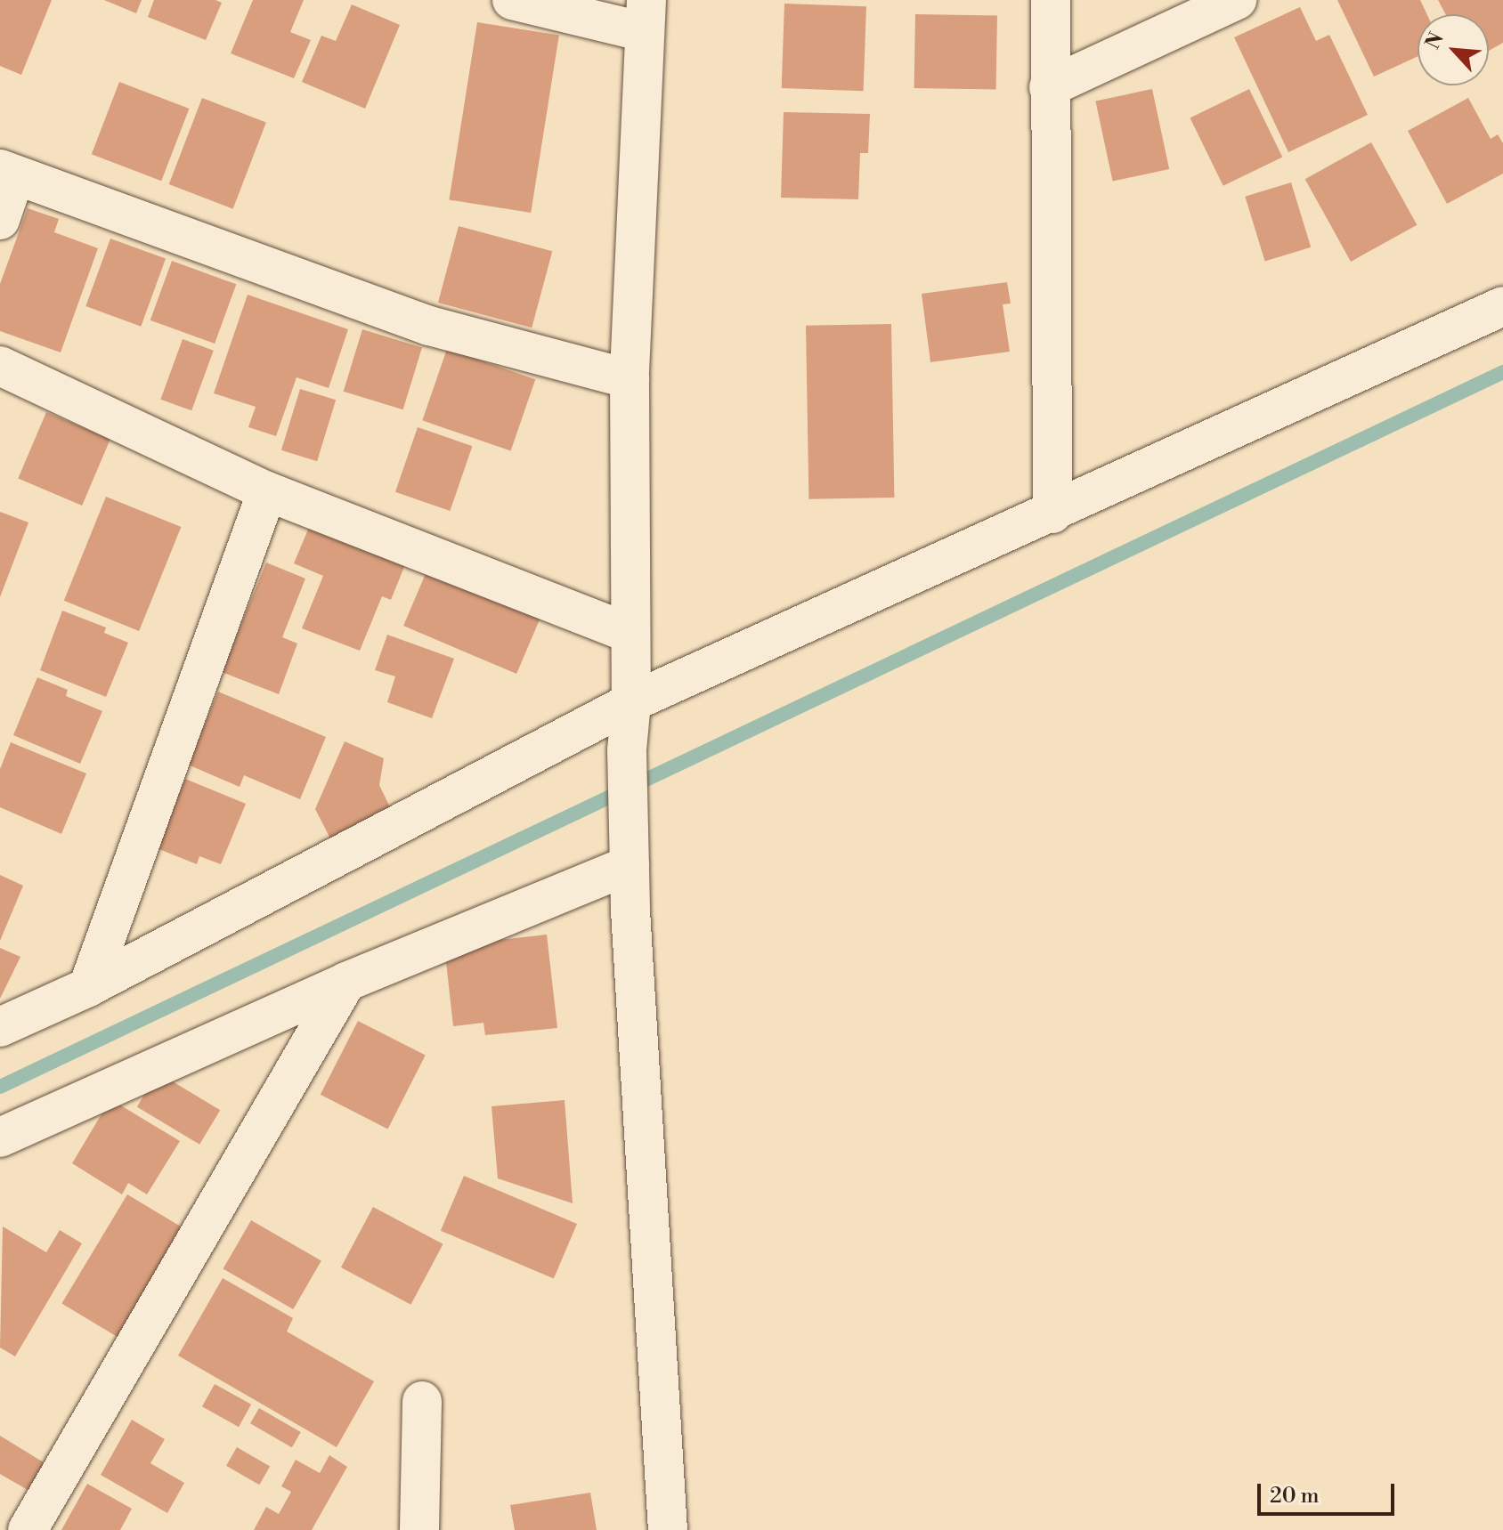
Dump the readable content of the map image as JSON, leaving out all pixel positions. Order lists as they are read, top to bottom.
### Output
{
  "scale_bar": "20 m",
  "north": "top left"
}
